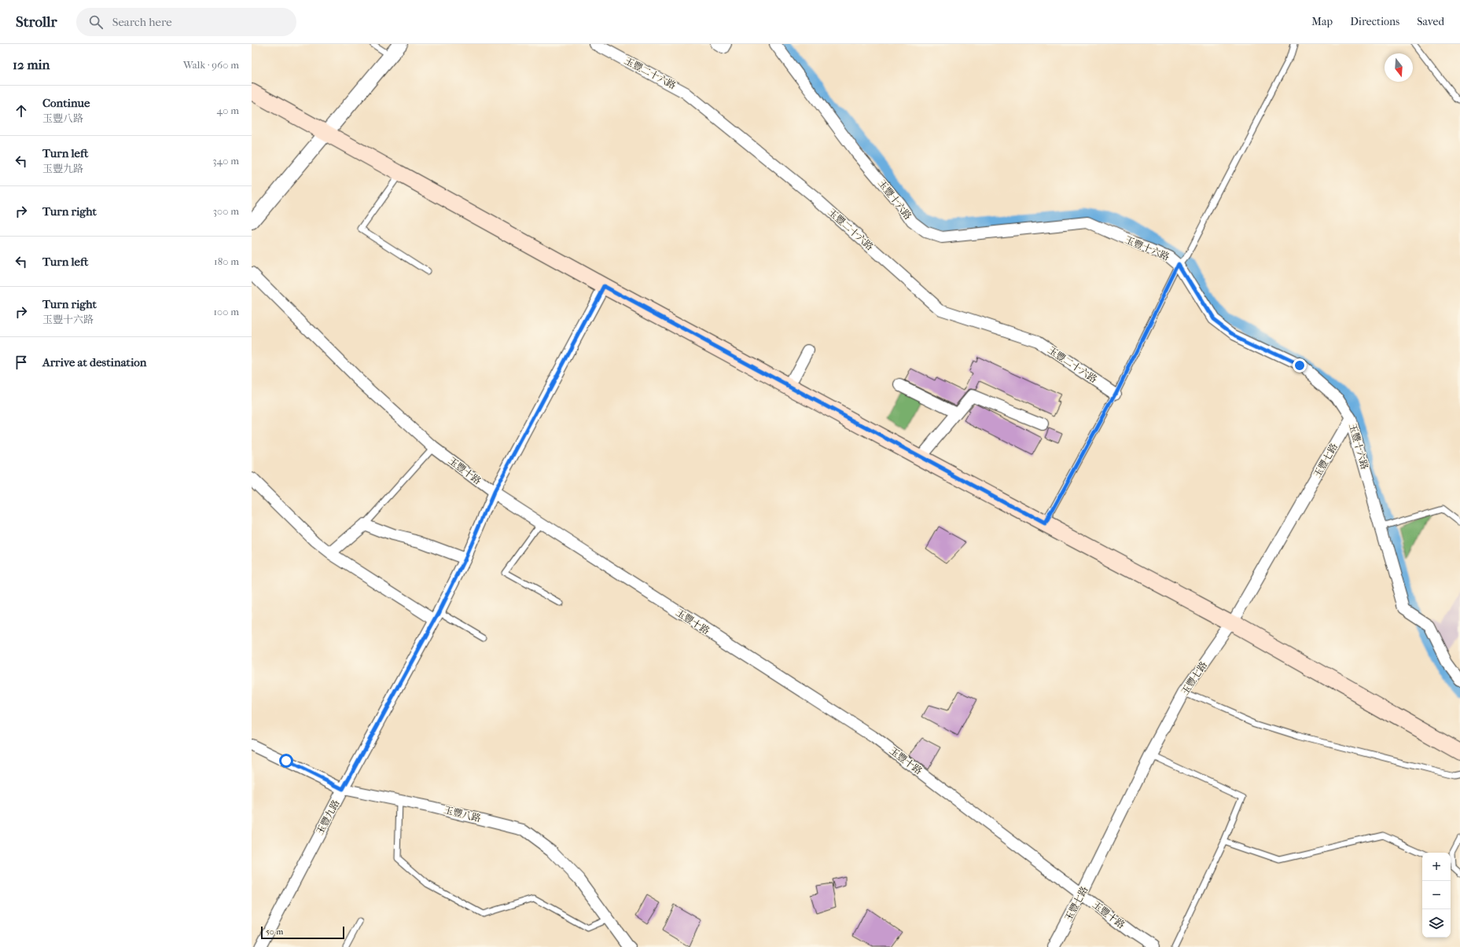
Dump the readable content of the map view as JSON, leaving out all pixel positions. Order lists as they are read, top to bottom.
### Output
{
  "streets": {
    "street": [
      "玉豐二十六路",
      "玉豐十六路",
      "玉豐七路",
      "玉豐十路",
      "玉豐八路",
      "玉豐九路"
    ]
  },
  "crossings": [
    ["玉豐十六路", "玉豐七路"],
    ["玉豐七路", "玉豐十路"],
    ["玉豐十路", "玉豐九路"],
    ["玉豐八路", "玉豐九路"]
  ],
  "scale_bar": "50 m",
  "north": "bottom",
  "page": {
    "header": "Strollr",
    "search": "Search here",
    "nav": ["Map", "Directions", "Saved"],
    "heading": ["12 min", "Walk · 960 m"],
    "list": [
      ["Continue", "玉豐八路", "40 m"],
      ["Turn left", "玉豐九路", "340 m"],
      ["Turn right", "300 m"],
      ["Turn left", "180 m"],
      ["Turn right", "玉豐十六路", "100 m"],
      "Arrive at destination"
    ],
    "map_buttons": ["+", "−"],
    "scale": "50 m"
  }
}
